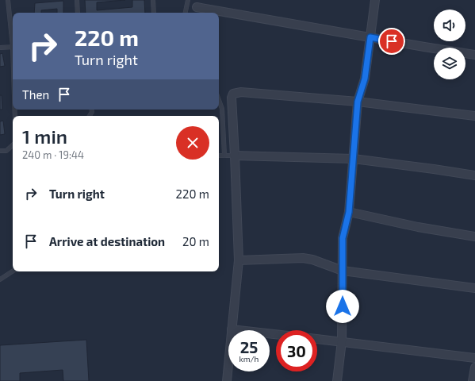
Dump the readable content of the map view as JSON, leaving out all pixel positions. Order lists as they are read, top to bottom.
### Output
{
  "page": {
    "turn": ["220 m", "Turn right"],
    "then": "Then",
    "heading": ["1 min", "240 m · 19:44"],
    "list": [
      {
        "name": "Turn right",
        "value": "220 m"
      },
      {
        "name": "Arrive at destination",
        "value": "20 m"
      }
    ],
    "speed": "25 km/h",
    "limit": "30"
  }
}
